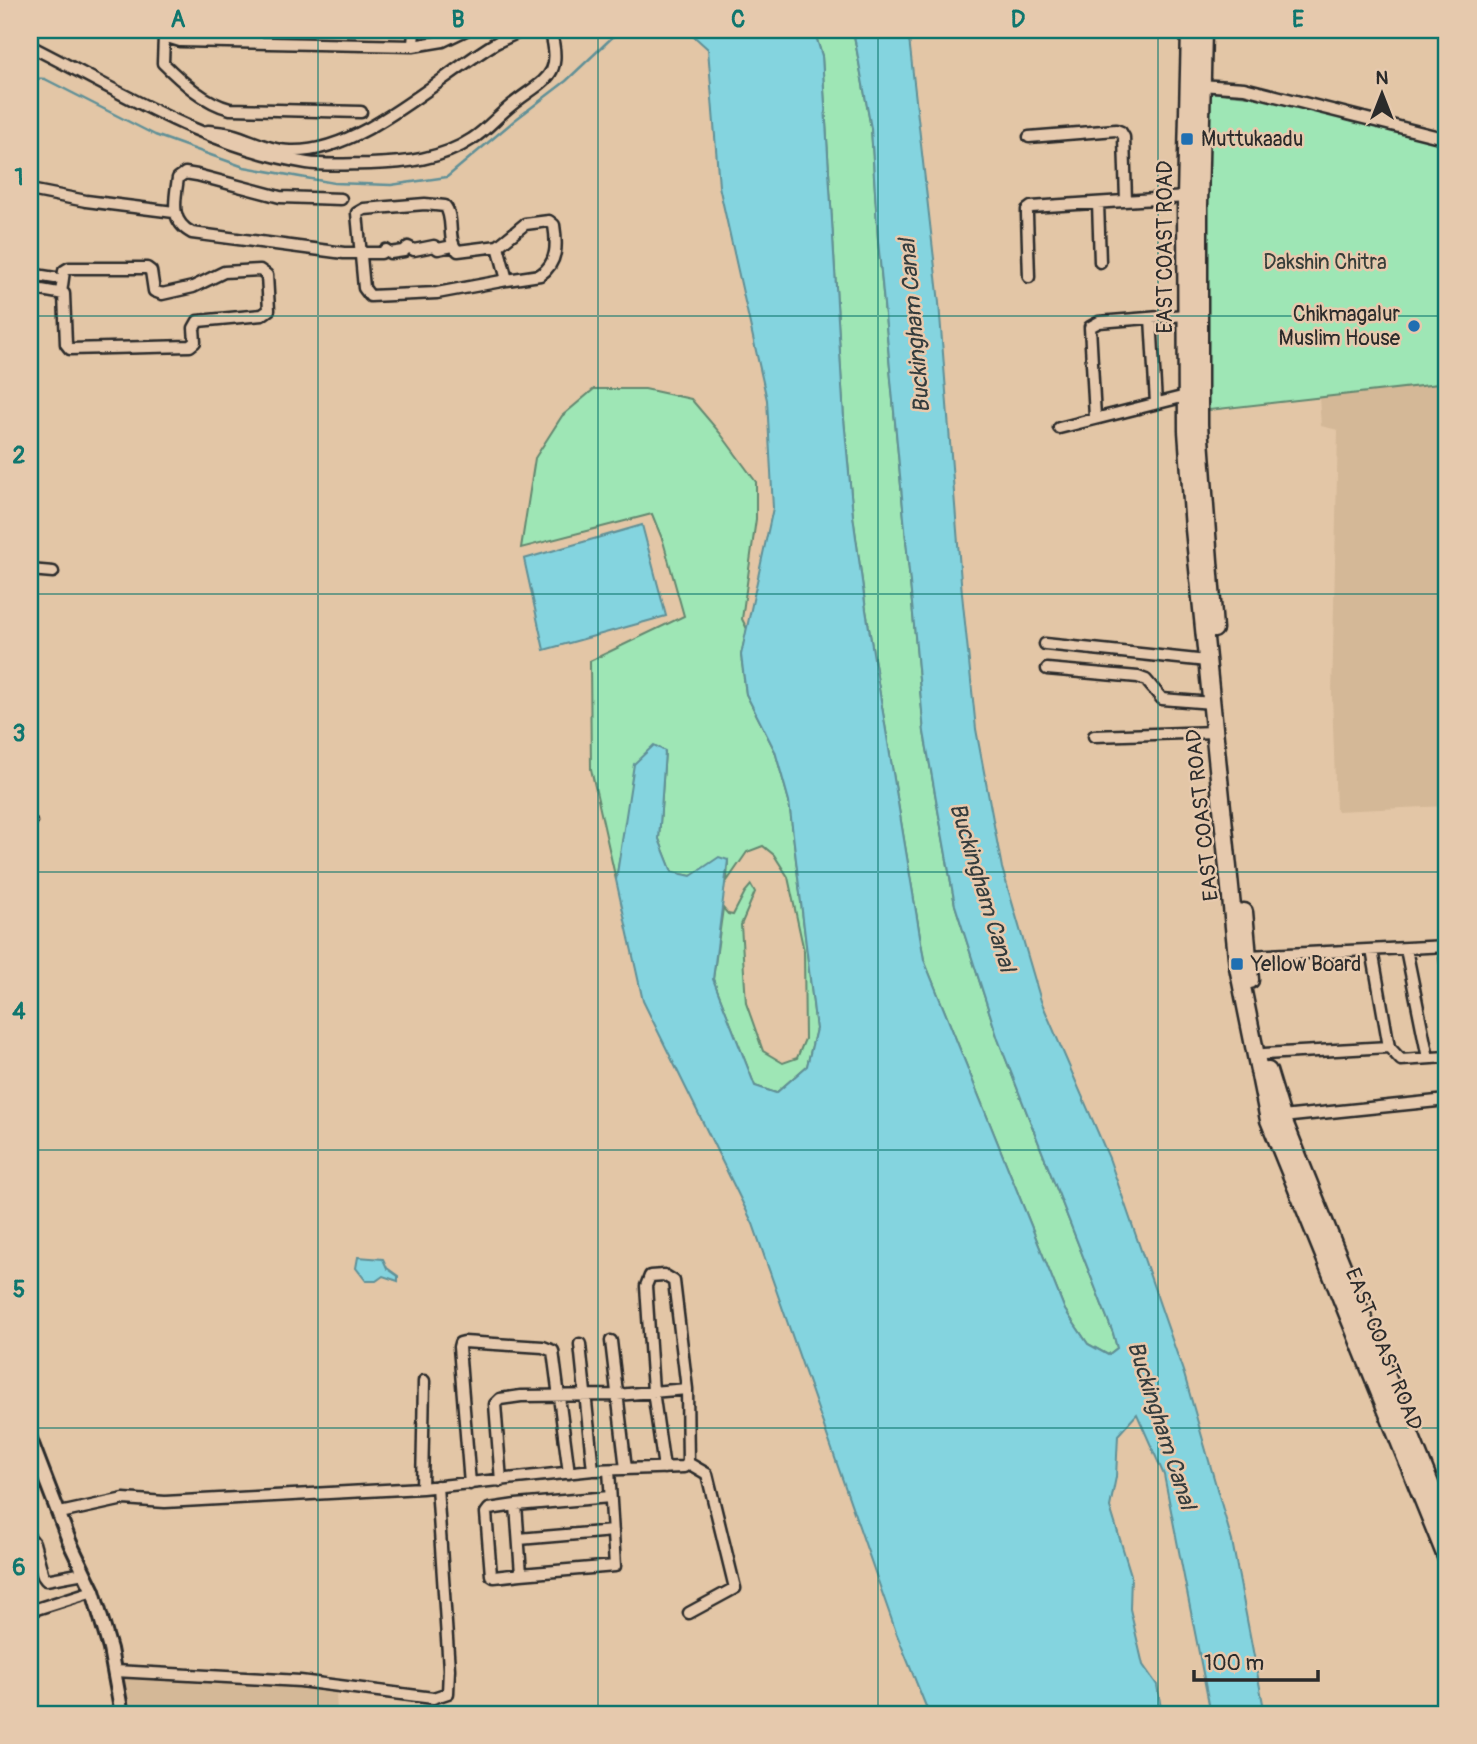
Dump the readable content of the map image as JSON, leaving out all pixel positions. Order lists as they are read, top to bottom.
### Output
{
  "streets": {
    "main road": ["EAST COAST ROAD"]
  },
  "water": ["Buckingham Canal"],
  "parks": ["Dakshin Chitra"],
  "places": {
    "transit": ["Muttukaadu", "Yellow Board"],
    "other": ["Chikmagalur Muslim House"]
  },
  "scale_bar": "100 m",
  "north": "top",
  "grid": {
    "columns": [
      "A",
      "B",
      "C",
      "D",
      "E"
    ],
    "rows": [
      "1",
      "2",
      "3",
      "4",
      "5",
      "6"
    ]
  }
}
